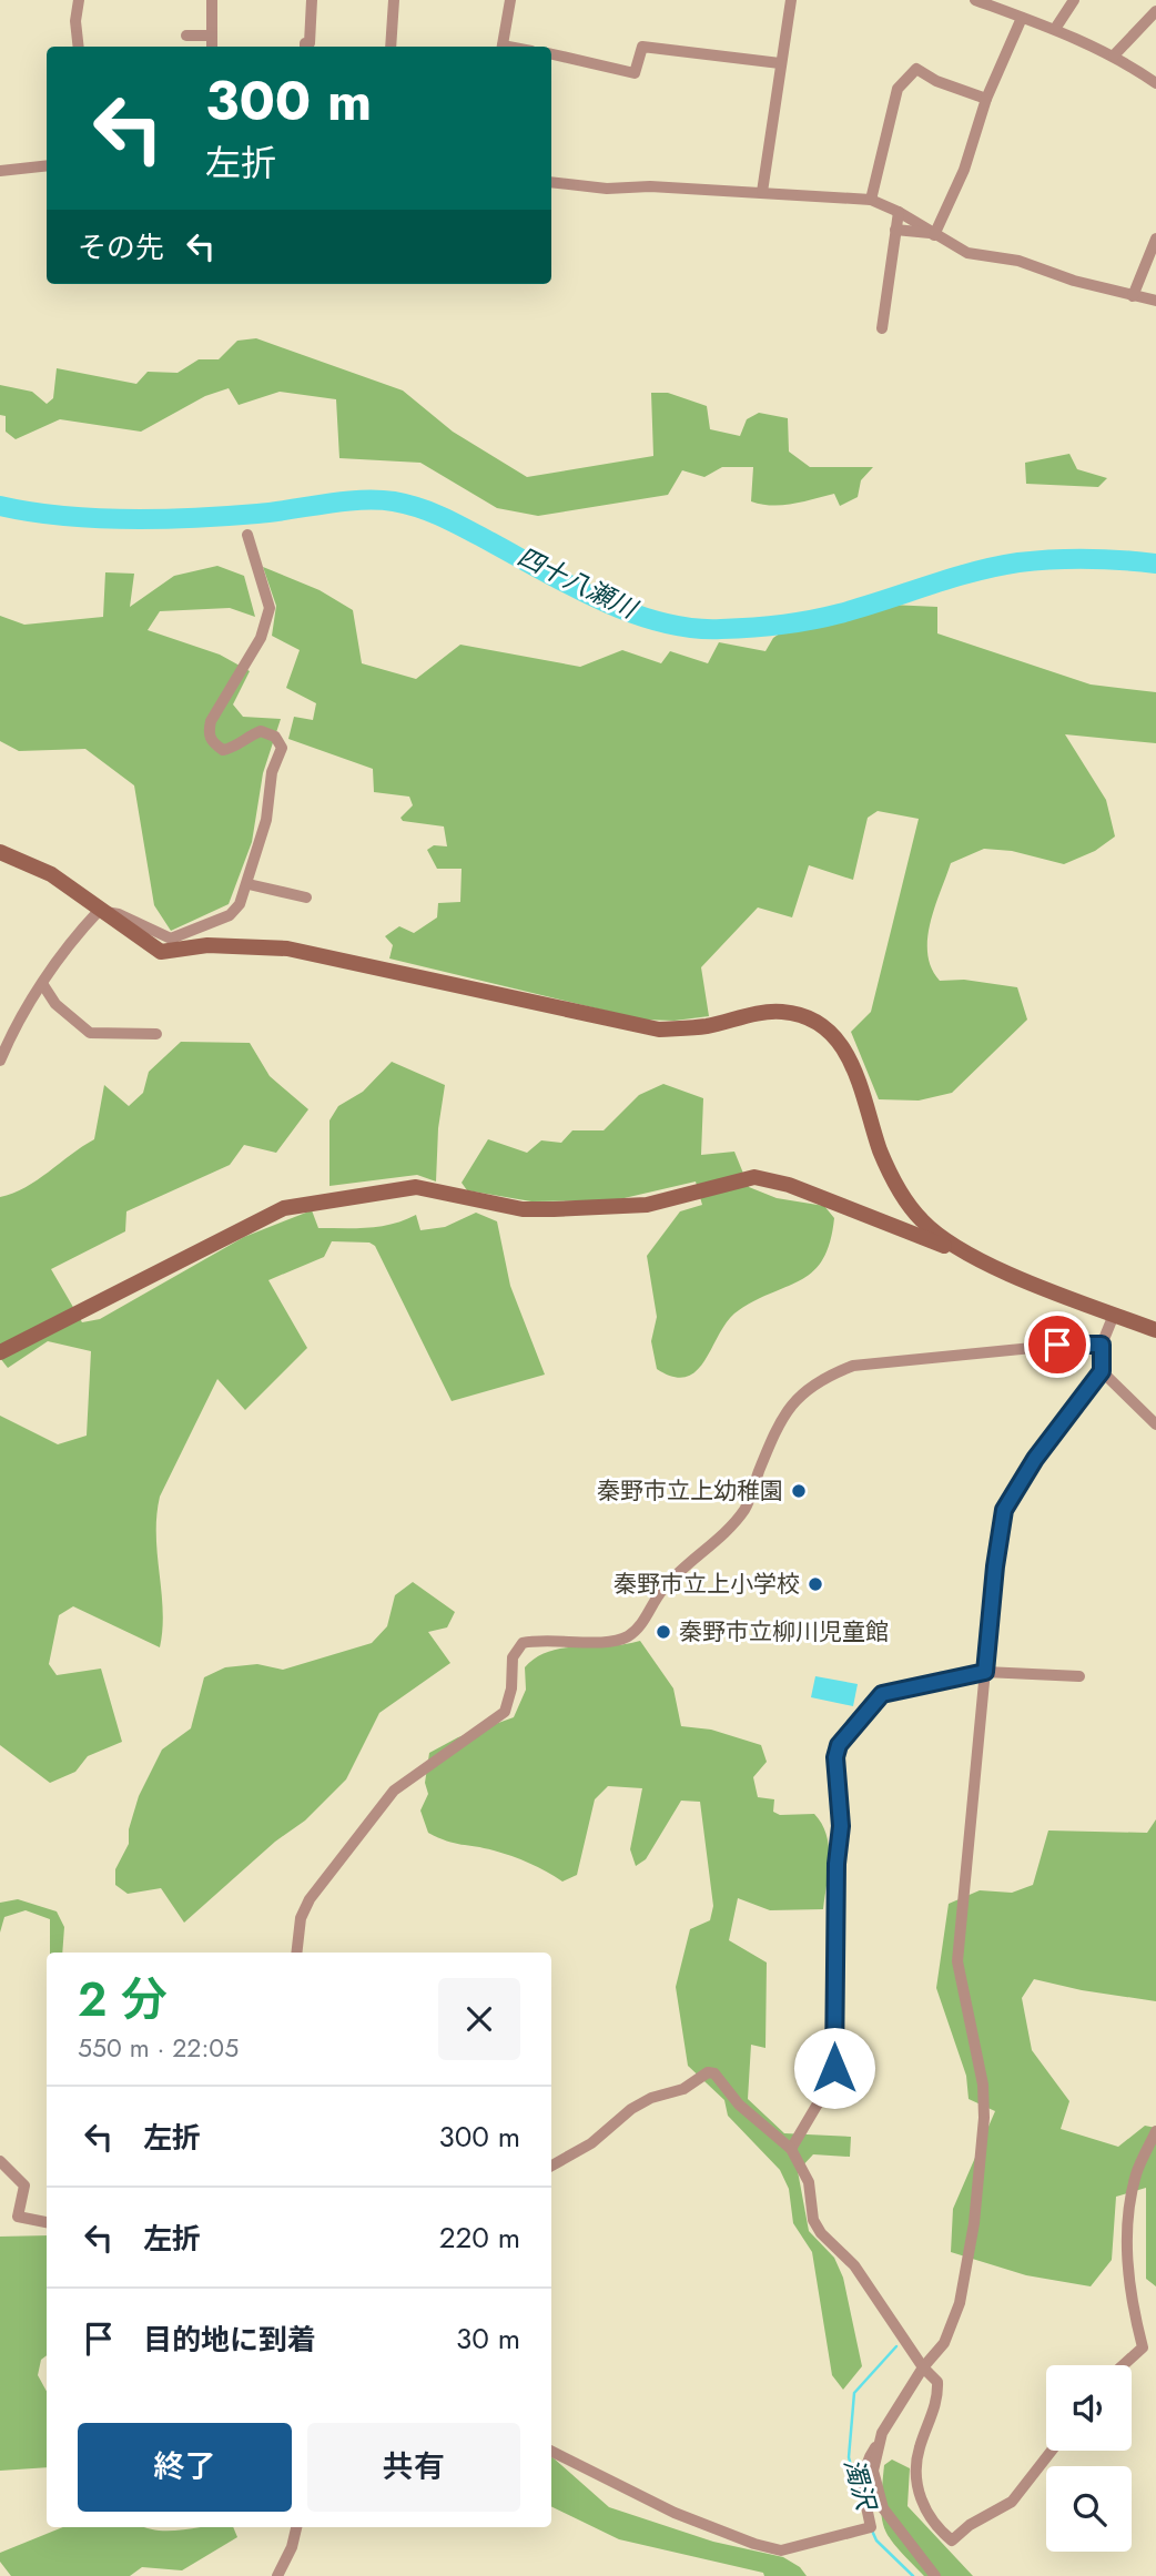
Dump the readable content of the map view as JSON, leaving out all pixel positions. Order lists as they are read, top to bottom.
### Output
{
  "water": ["四十八瀬川", "濁沢"],
  "places": ["秦野市立上幼稚園", "秦野市立上小学校", "秦野市立柳川児童館"],
  "page": {
    "turn": ["300 m", "左折"],
    "then": "その先",
    "heading": ["2 分", "550 m · 22:05"],
    "list": [
      {
        "name": "左折",
        "value": "300 m"
      },
      {
        "name": "左折",
        "value": "220 m"
      },
      {
        "name": "目的地に到着",
        "value": "30 m"
      }
    ],
    "buttons": ["終了", "共有"]
  }
}
